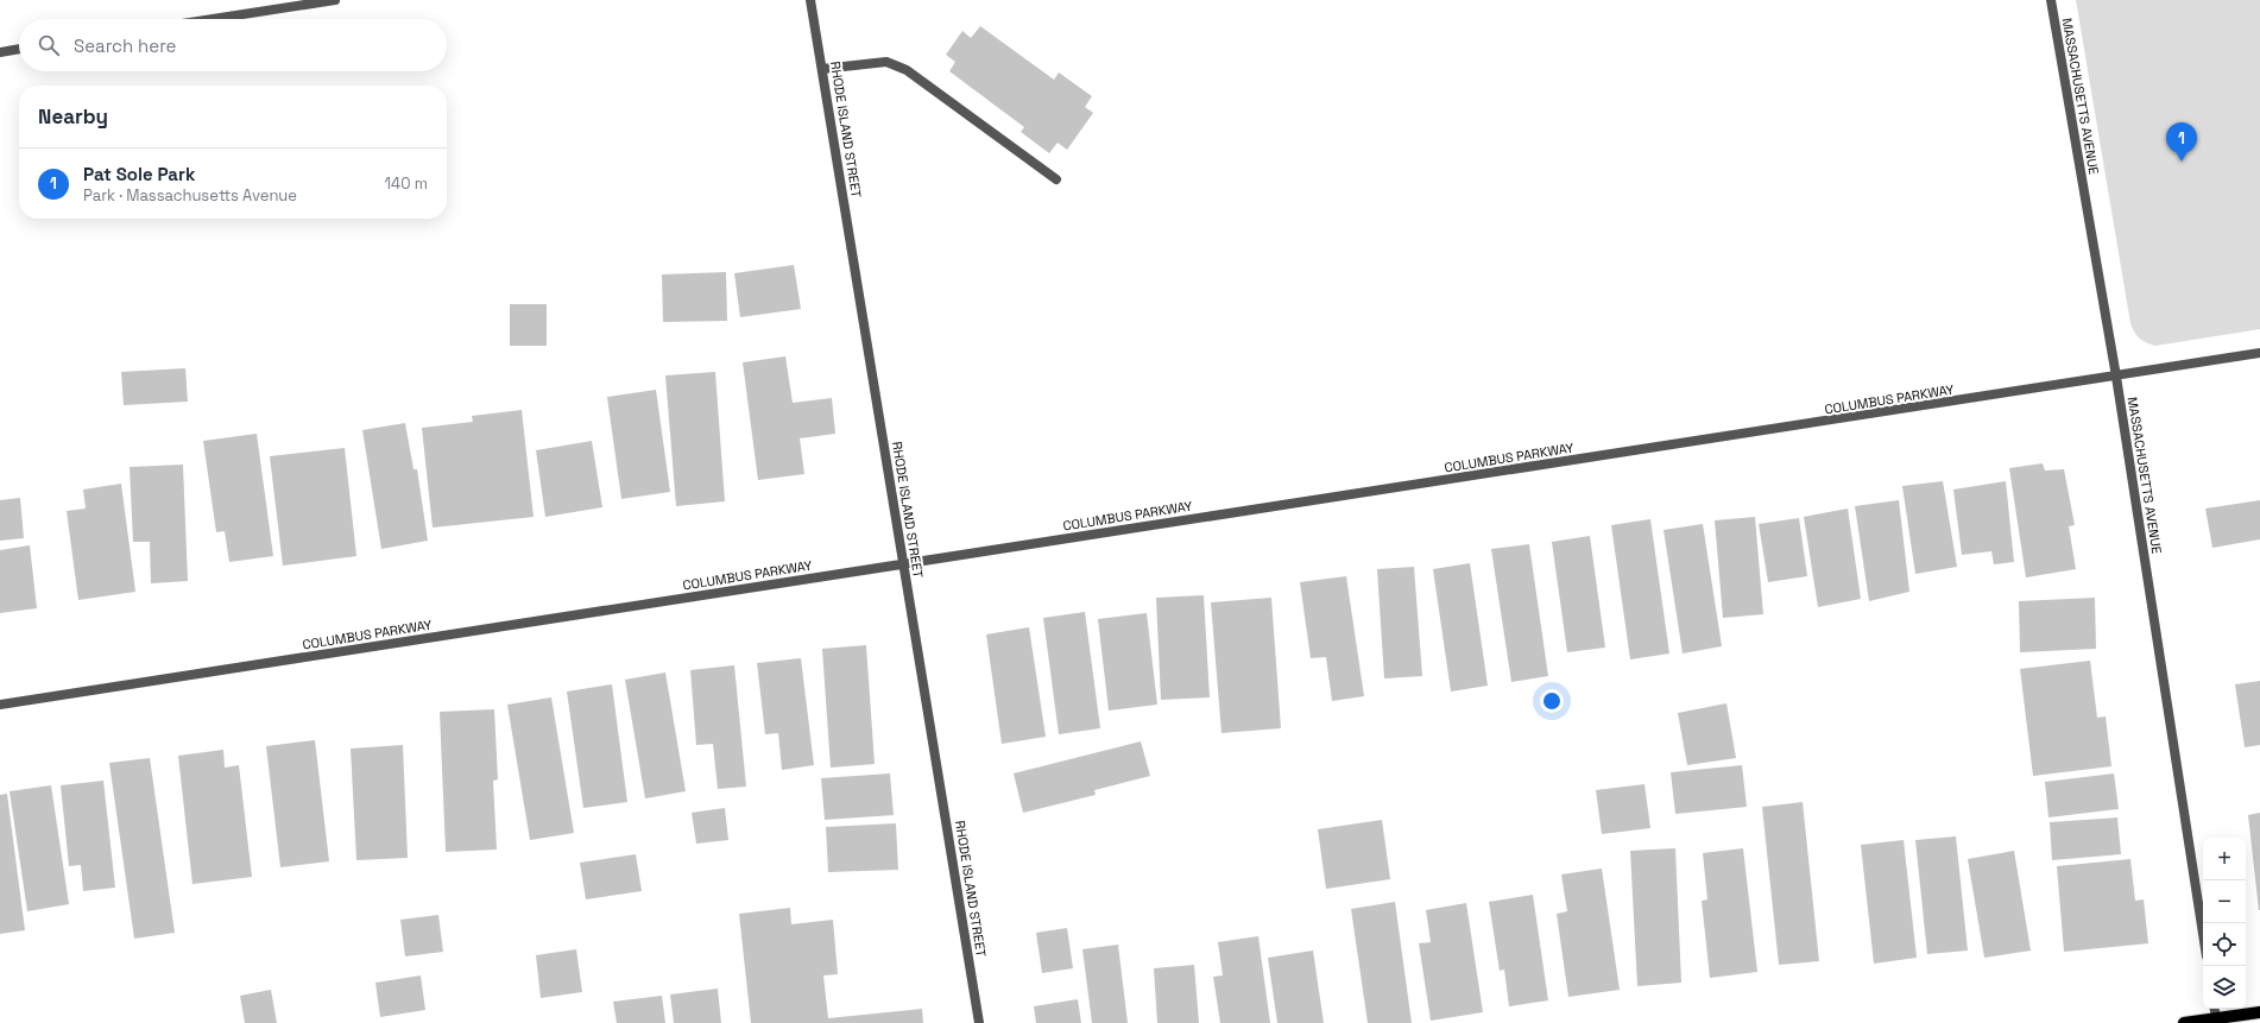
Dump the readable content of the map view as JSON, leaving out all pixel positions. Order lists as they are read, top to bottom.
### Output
{
  "streets": {
    "street": ["MASSACHUSETTS AVENUE", "RHODE ISLAND STREET", "COLUMBUS PARKWAY"]
  },
  "crossings": [
    ["MASSACHUSETTS AVENUE", "COLUMBUS PARKWAY"],
    ["RHODE ISLAND STREET", "COLUMBUS PARKWAY"]
  ],
  "page": {
    "search": "Search here",
    "heading": "Nearby",
    "pins": "1",
    "list": [
      {
        "mark": "1",
        "name": "Pat Sole Park",
        "note": "Park · Massachusetts Avenue",
        "value": "140 m"
      }
    ],
    "map_buttons": ["+", "−"]
  }
}
